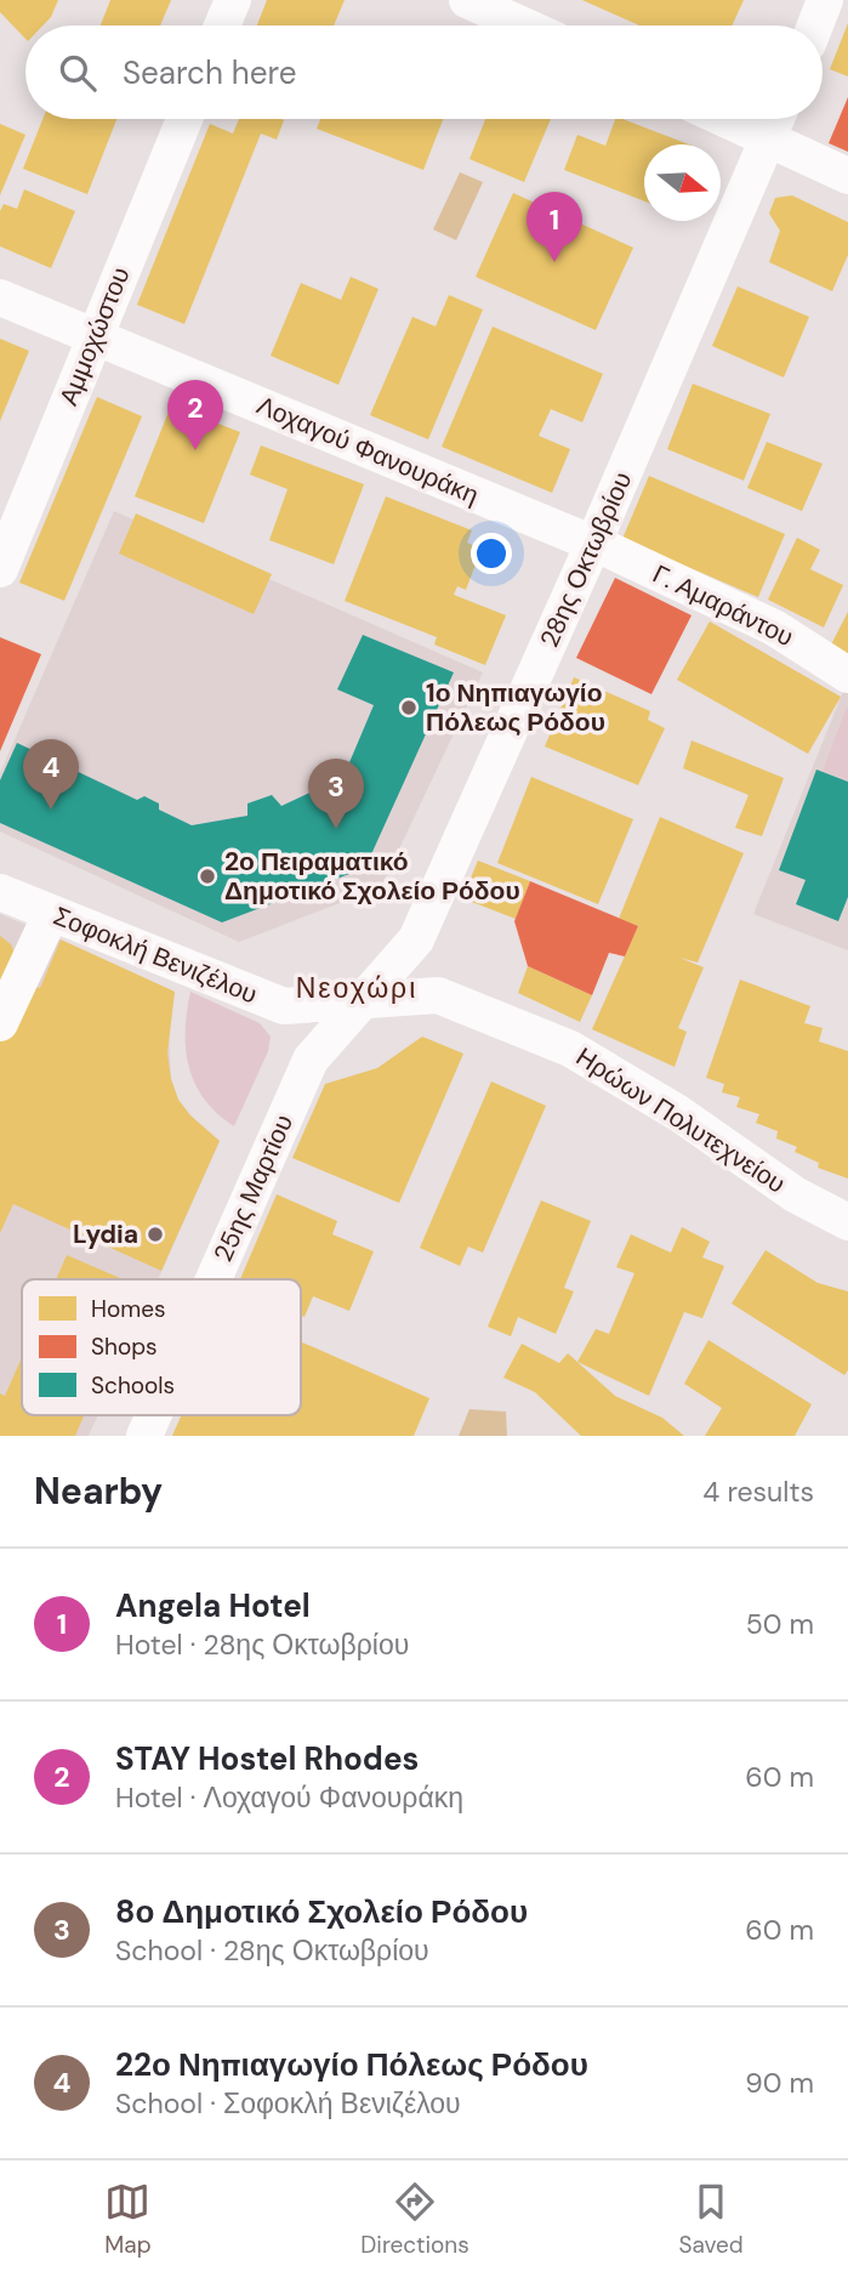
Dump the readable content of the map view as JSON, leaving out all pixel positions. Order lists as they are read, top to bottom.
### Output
{
  "streets": {
    "street": [
      "Αμμοχώστου",
      "Λοχαγού Φανουράκη",
      "28ης Οκτωβρίου",
      "Γ. Αμαράντου",
      "Σοφοκλή Βενιζέλου",
      "Ηρώων Πολυτεχνείου",
      "25ης Μαρτίου"
    ]
  },
  "crossings": [
    ["Αμμοχώστου", "Λοχαγού Φανουράκη"],
    ["Λοχαγού Φανουράκη", "28ης Οκτωβρίου"],
    ["Λοχαγού Φανουράκη", "Γ. Αμαράντου"],
    ["28ης Οκτωβρίου", "Γ. Αμαράντου"],
    ["28ης Οκτωβρίου", "Σοφοκλή Βενιζέλου"],
    ["28ης Οκτωβρίου", "Ηρώων Πολυτεχνείου"],
    ["28ης Οκτωβρίου", "25ης Μαρτίου"],
    ["Σοφοκλή Βενιζέλου", "Ηρώων Πολυτεχνείου"],
    ["Σοφοκλή Βενιζέλου", "25ης Μαρτίου"],
    ["Ηρώων Πολυτεχνείου", "25ης Μαρτίου"]
  ],
  "districts": ["Νεοχώρι"],
  "places": ["1ο Νηπιαγωγίο Πόλεως Ρόδου", "2ο Πειραματικό Δημοτικό Σχολείο Ρόδου", "Lydia"],
  "legend": ["Homes", "Shops", "Schools"],
  "north": "right",
  "page": {
    "search": "Search here",
    "pins": [
      "1",
      "2",
      "4",
      "3"
    ],
    "heading": ["Nearby", "4 results"],
    "list": [
      {
        "mark": "1",
        "name": "Angela Hotel",
        "note": "Hotel · 28ης Οκτωβρίου",
        "value": "50 m"
      },
      {
        "mark": "2",
        "name": "STAY Hostel Rhodes",
        "note": "Hotel · Λοχαγού Φανουράκη",
        "value": "60 m"
      },
      {
        "mark": "3",
        "name": "8ο Δημοτικό Σχολείο Ρόδου",
        "note": "School · 28ης Οκτωβρίου",
        "value": "60 m"
      },
      {
        "mark": "4",
        "name": "22ο Νηπιαγωγίο Πόλεως Ρόδου",
        "note": "School · Σοφοκλή Βενιζέλου",
        "value": "90 m"
      }
    ],
    "nav": ["Map", "Directions", "Saved"]
  }
}
